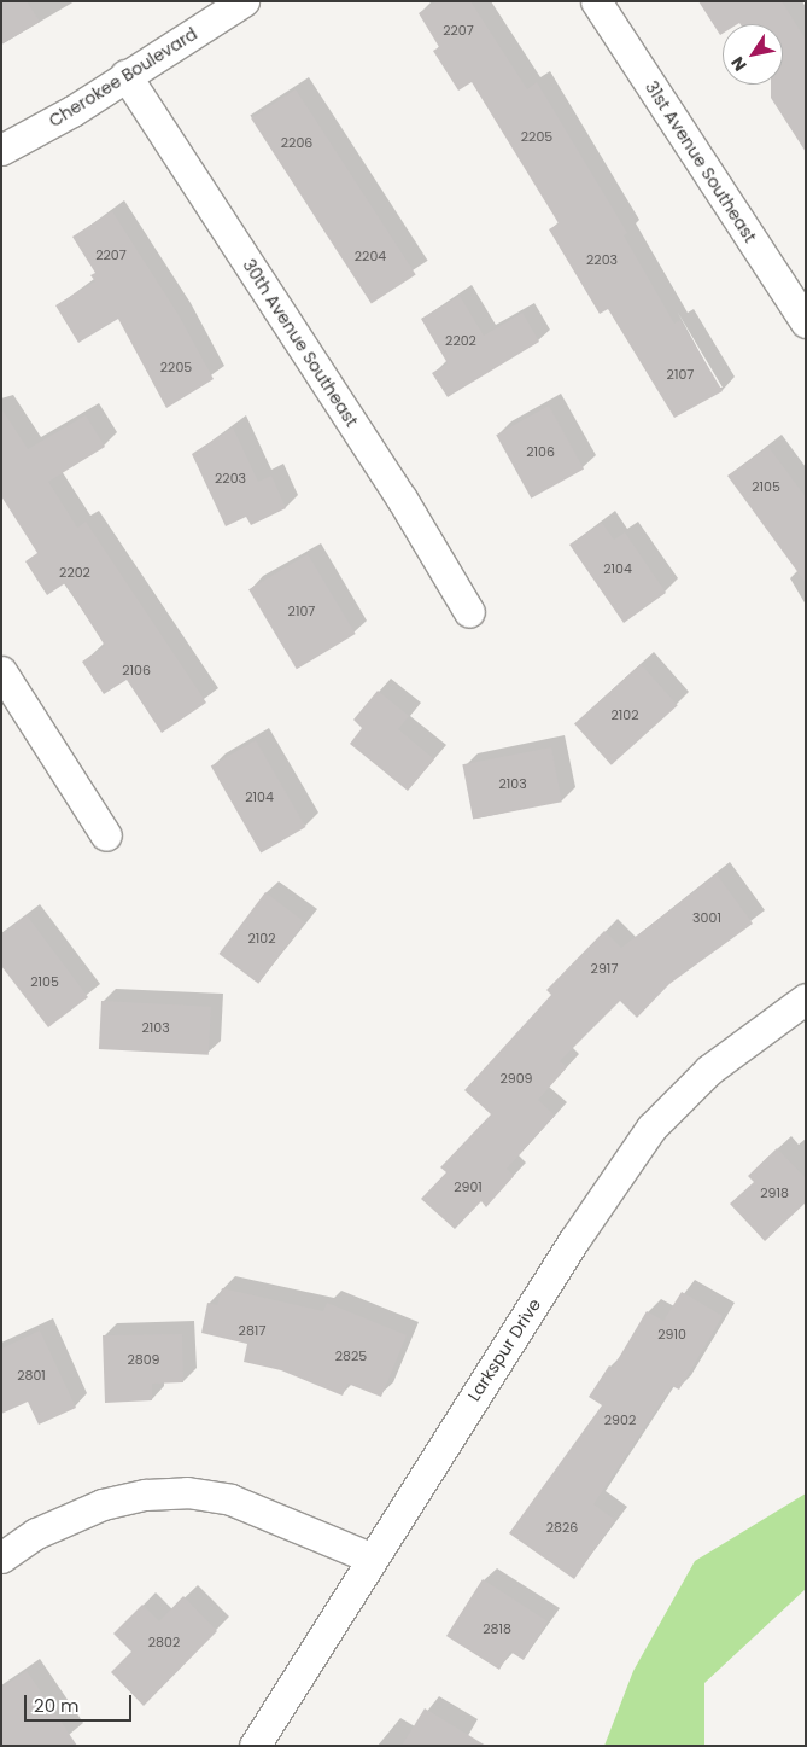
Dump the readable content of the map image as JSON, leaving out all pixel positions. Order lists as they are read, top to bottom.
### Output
{
  "streets": {
    "street": [
      "Cherokee Boulevard",
      "31st Avenue Southeast",
      "30th Avenue Southeast",
      "Larkspur Drive"
    ]
  },
  "crossings": [
    ["Cherokee Boulevard", "30th Avenue Southeast"]
  ],
  "house_numbers": [
    "2207",
    "2205",
    "2206",
    "2207",
    "2204",
    "2203",
    "2202",
    "2205",
    "2107",
    "2106",
    "2203",
    "2105",
    "2104",
    "2202",
    "2107",
    "2106",
    "2102",
    "2103",
    "2104",
    "3001",
    "2102",
    "2917",
    "2105",
    "2103",
    "2909",
    "2901",
    "2918",
    "2817",
    "2910",
    "2825",
    "2809",
    "2801",
    "2902",
    "2826",
    "2818",
    "2802"
  ],
  "scale_bar": "20 m",
  "north": "bottom left"
}
